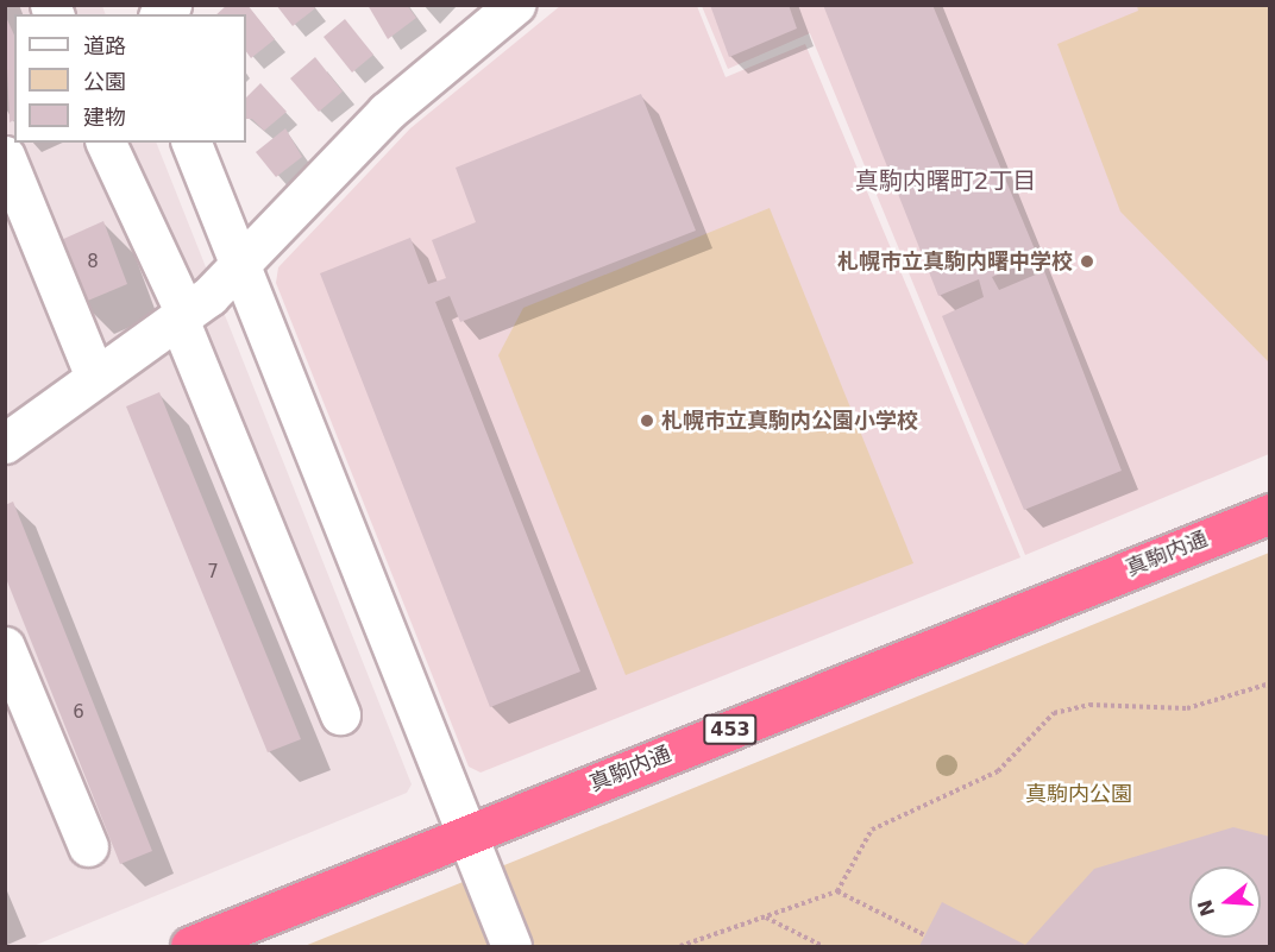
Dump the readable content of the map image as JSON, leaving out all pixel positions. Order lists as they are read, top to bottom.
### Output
{
  "streets": {
    "highway": ["真駒内通", "453"]
  },
  "districts": ["真駒内曙町2丁目"],
  "parks": ["真駒内公園"],
  "places": ["札幌市立真駒内曙中学校", "札幌市立真駒内公園小学校"],
  "house_numbers": ["8", "7", "6"],
  "legend": ["道路", "公園", "建物"],
  "north": "left"
}
